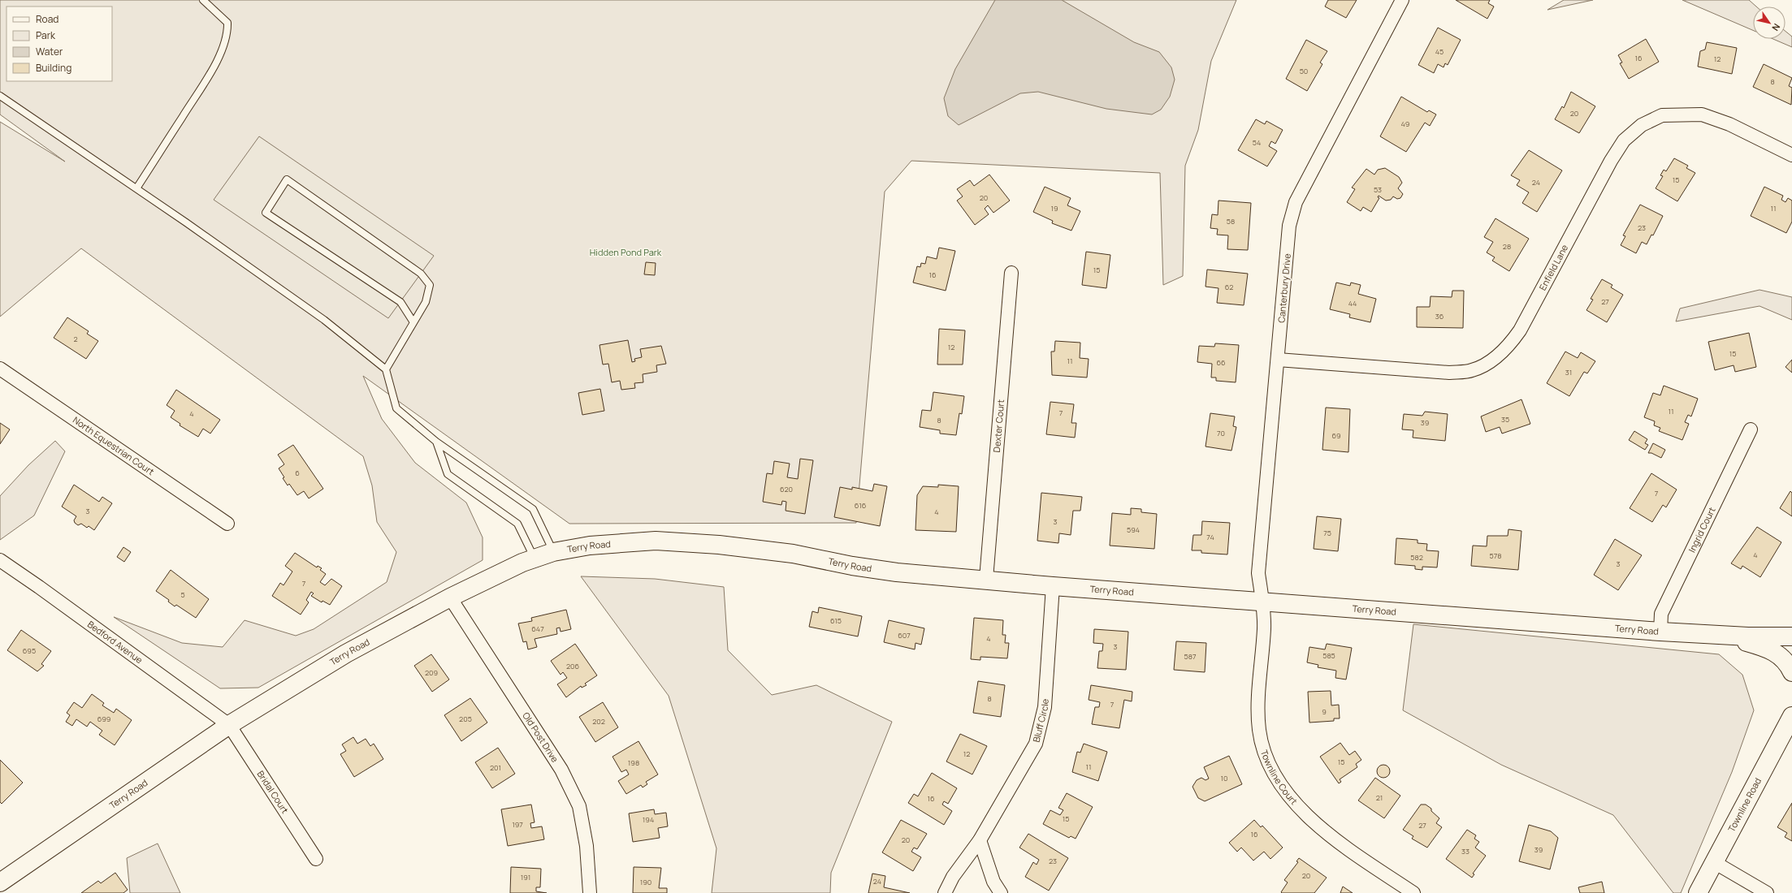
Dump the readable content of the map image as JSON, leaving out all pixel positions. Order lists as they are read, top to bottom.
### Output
{
  "streets": {
    "street": [
      "Enfield Lane",
      "Canterbury Drive",
      "Dexter Court",
      "North Equestrian Court",
      "Ingrid Court",
      "Terry Road",
      "Bedford Avenue",
      "Bluff Circle",
      "Old Post Drive",
      "Townline Court",
      "Bridal Court",
      "Townline Road"
    ]
  },
  "crossings": [
    ["Enfield Lane", "Canterbury Drive"],
    ["Canterbury Drive", "Terry Road"],
    ["Canterbury Drive", "Townline Court"],
    ["Dexter Court", "Terry Road"],
    ["Ingrid Court", "Terry Road"],
    ["Terry Road", "Bedford Avenue"],
    ["Terry Road", "Bluff Circle"],
    ["Terry Road", "Old Post Drive"],
    ["Terry Road", "Townline Court"],
    ["Terry Road", "Bridal Court"],
    ["Bedford Avenue", "Bridal Court"]
  ],
  "parks": ["Hidden Pond Park"],
  "house_numbers": [
    "45",
    "16",
    "12",
    "50",
    "8",
    "20",
    "49",
    "54",
    "15",
    "24",
    "53",
    "20",
    "19",
    "11",
    "58",
    "23",
    "28",
    "15",
    "16",
    "62",
    "27",
    "44",
    "36",
    "2",
    "12",
    "15",
    "11",
    "66",
    "31",
    "11",
    "7",
    "4",
    "35",
    "8",
    "39",
    "70",
    "69",
    "6",
    "620",
    "7",
    "616",
    "3",
    "4",
    "3",
    "594",
    "75",
    "74",
    "4",
    "578",
    "582",
    "3",
    "7",
    "5",
    "615",
    "647",
    "607",
    "4",
    "3",
    "695",
    "585",
    "587",
    "206",
    "209",
    "8",
    "7",
    "9",
    "699",
    "205",
    "202",
    "12",
    "15",
    "198",
    "11",
    "201",
    "10",
    "21",
    "16",
    "15",
    "194",
    "197",
    "27",
    "16",
    "20",
    "39",
    "33",
    "23",
    "20",
    "191",
    "24",
    "190"
  ],
  "legend": [
    "Road",
    "Park",
    "Water",
    "Building"
  ],
  "north": "bottom right"
}
